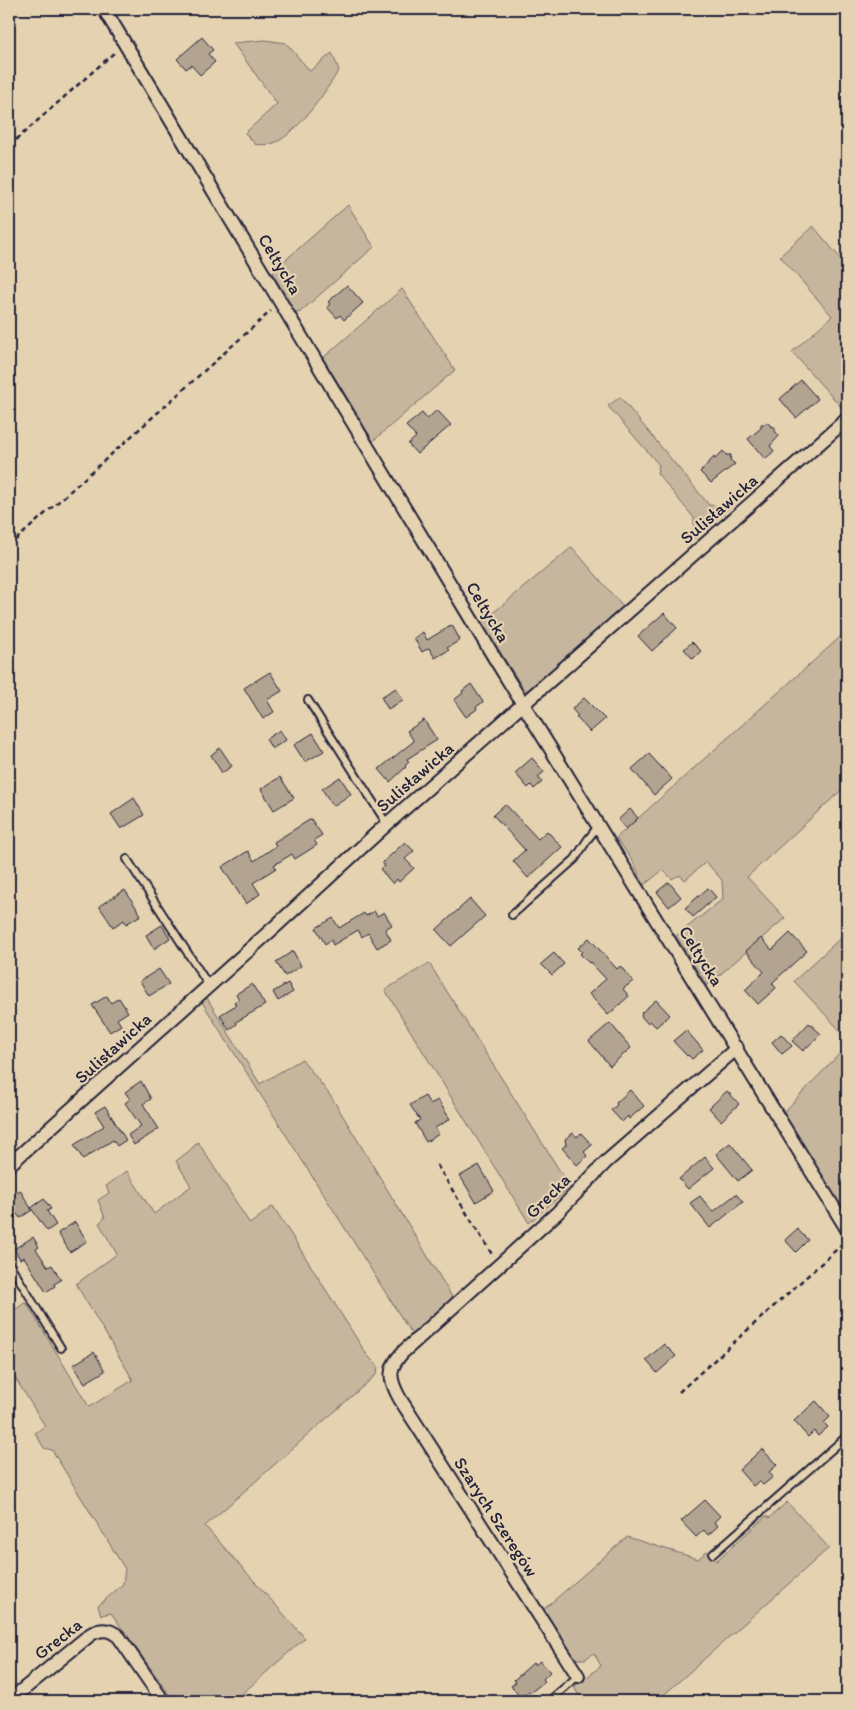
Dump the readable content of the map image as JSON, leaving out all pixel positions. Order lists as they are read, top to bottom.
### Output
{
  "streets": {
    "street": [
      "Celtycka",
      "Sulisławicka",
      "Grecka",
      "Szarych Szeregów"
    ]
  },
  "crossings": [
    ["Celtycka", "Sulisławicka"],
    ["Celtycka", "Grecka"],
    ["Grecka", "Szarych Szeregów"]
  ]
}
